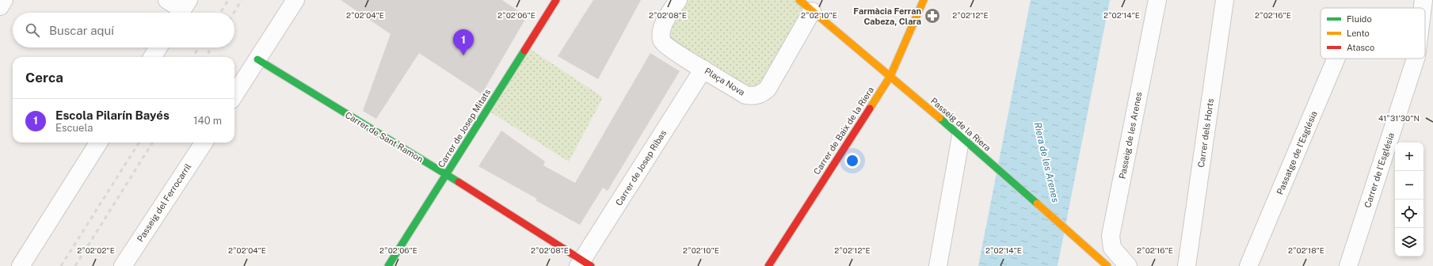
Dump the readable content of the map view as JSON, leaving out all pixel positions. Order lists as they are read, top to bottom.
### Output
{
  "streets": {
    "street": [
      "Plaça Nova",
      "Passeig de la Riera",
      "Carrer de Josep Mitats",
      "Carrer de Baix de la Riera",
      "Carrer dels Horts",
      "Passeig de les Arenes",
      "Carrer de Sant Ramon",
      "Passatge de l'Església",
      "Carrer de Josep Ribas",
      "Carrer de l'Església",
      "Passeig del Ferrocarril"
    ]
  },
  "crossings": [
    ["Plaça Nova", "Passeig de la Riera"],
    ["Plaça Nova", "Carrer de Josep Ribas"],
    ["Passeig de la Riera", "Carrer de Baix de la Riera"],
    ["Carrer de Josep Mitats", "Carrer de Sant Ramon"],
    ["Carrer de Sant Ramon", "Carrer de Josep Ribas"]
  ],
  "water": ["Riera de les Arenes"],
  "places": {
    "pharmacy": ["Farmàcia Ferran Cabeza, Clara"]
  },
  "legend": ["Fluido", "Lento", "Atasco"],
  "page": {
    "search": "Buscar aquí",
    "pins": "1",
    "heading": "Cerca",
    "list": [
      {
        "mark": "1",
        "name": "Escola Pilarín Bayés",
        "note": "Escuela",
        "value": "140 m"
      }
    ],
    "map_buttons": ["+", "−"]
  },
  "coordinates": [
    "2°02'04\"E",
    "2°02'06\"E",
    "2°02'08\"E",
    "2°02'10\"E",
    "2°02'12\"E",
    "2°02'14\"E",
    "2°02'16\"E",
    "41°31'30\"N",
    "2°02'02\"E",
    "2°02'18\"E"
  ]
}
